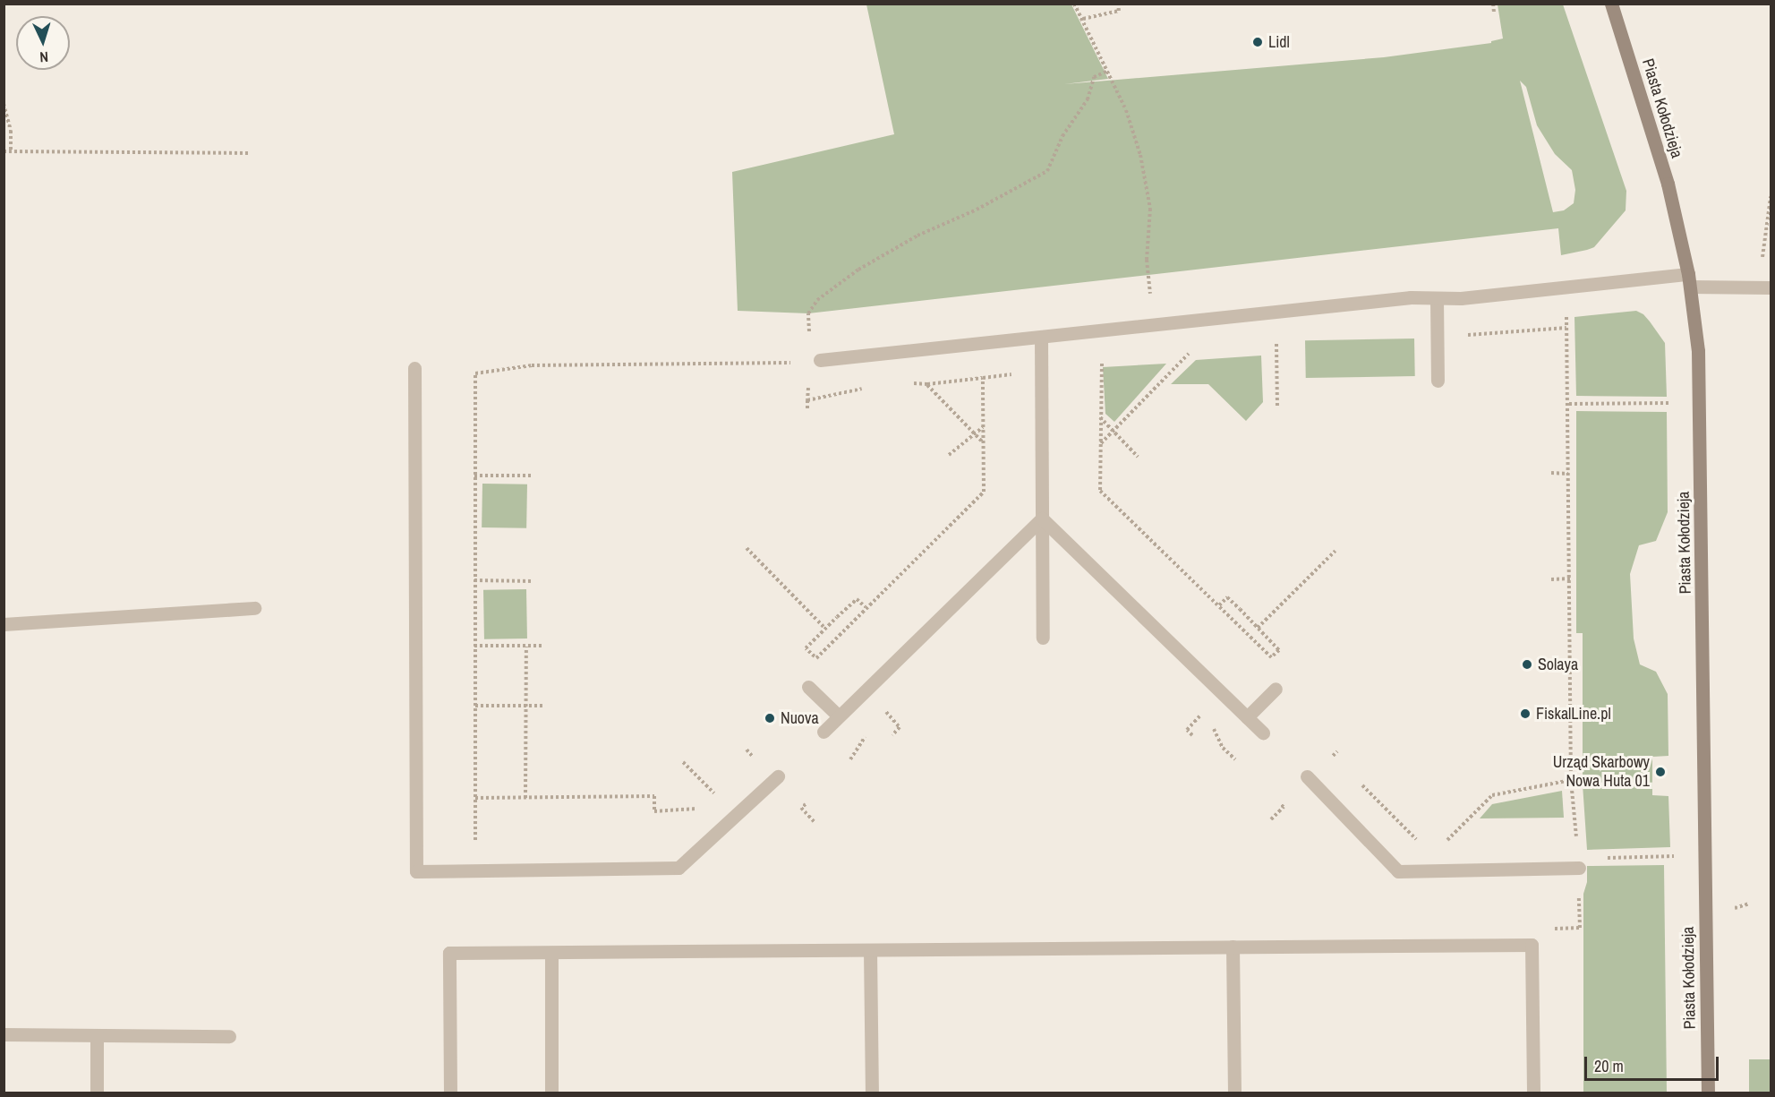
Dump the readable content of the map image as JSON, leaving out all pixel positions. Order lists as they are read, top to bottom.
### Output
{
  "streets": {
    "street": ["Piasta Kołodzieja"]
  },
  "places": [
    "Lidl",
    "Solaya",
    "FiskalLine.pl",
    "Nuova",
    "Urząd Skarbowy Nowa Huta 01"
  ],
  "scale_bar": "20 m",
  "north": "bottom"
}
